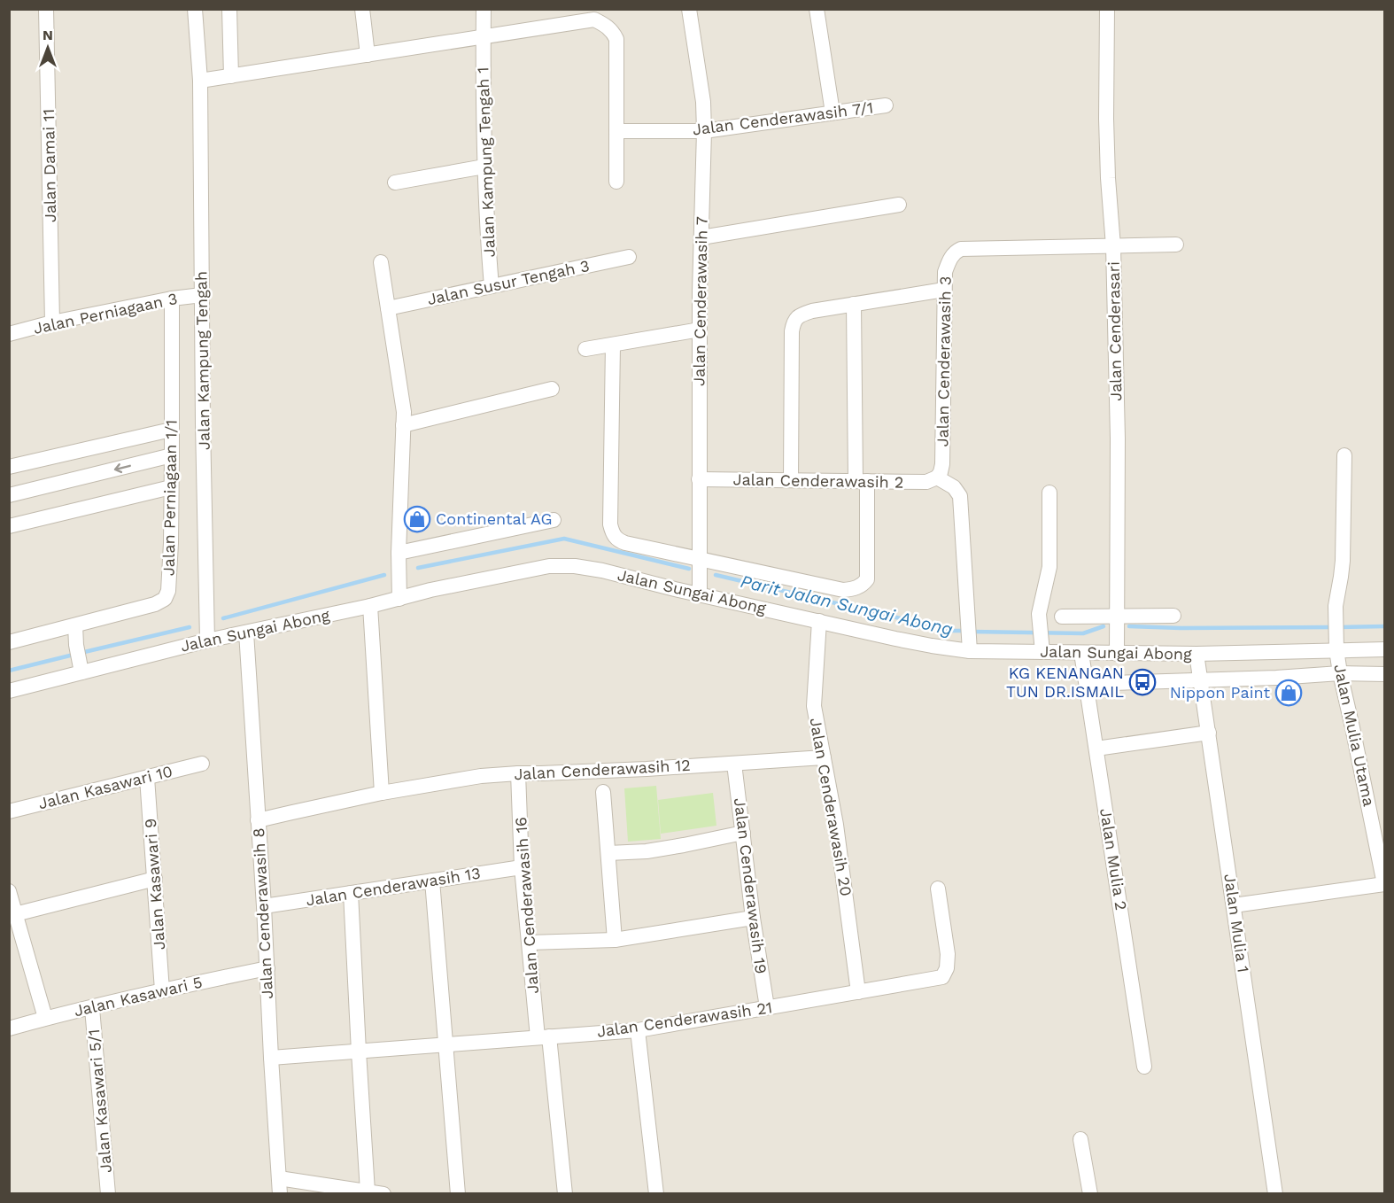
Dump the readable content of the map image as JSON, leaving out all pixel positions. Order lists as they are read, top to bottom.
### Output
{
  "streets": {
    "street": [
      "Jalan Cenderawasih 7/1",
      "Jalan Kampung Tengah 1",
      "Jalan Damai 11",
      "Jalan Susur Tengah 3",
      "Jalan Cenderawasih 7",
      "Jalan Perniagaan 3",
      "Jalan Cenderasari",
      "Jalan Kampung Tengah",
      "Jalan Cenderawasih 3",
      "Jalan Cenderawasih 2",
      "Jalan Perniagaan 1/1",
      "Jalan Sungai Abong",
      "Jalan Mulia Utama",
      "Jalan Cenderawasih 12",
      "Jalan Kasawari 10",
      "Jalan Cenderawasih 20",
      "Jalan Mulia 2",
      "Jalan Kasawari 9",
      "Jalan Cenderawasih 19",
      "Jalan Cenderawasih 13",
      "Jalan Cenderawasih 16",
      "Jalan Cenderawasih 8",
      "Jalan Mulia 1",
      "Jalan Kasawari 5",
      "Jalan Cenderawasih 21",
      "Jalan Kasawari 5/1"
    ]
  },
  "crossings": [
    ["Jalan Cenderawasih 7/1", "Jalan Cenderawasih 7"],
    ["Jalan Kampung Tengah 1", "Jalan Susur Tengah 3"],
    ["Jalan Damai 11", "Jalan Perniagaan 3"],
    ["Jalan Cenderawasih 7", "Jalan Cenderawasih 2"],
    ["Jalan Cenderawasih 7", "Jalan Sungai Abong"],
    ["Jalan Perniagaan 3", "Jalan Kampung Tengah"],
    ["Jalan Perniagaan 3", "Jalan Perniagaan 1/1"],
    ["Jalan Cenderasari", "Jalan Cenderawasih 3"],
    ["Jalan Cenderasari", "Jalan Sungai Abong"],
    ["Jalan Kampung Tengah", "Jalan Sungai Abong"],
    ["Jalan Cenderawasih 3", "Jalan Cenderawasih 2"],
    ["Jalan Sungai Abong", "Jalan Mulia Utama"],
    ["Jalan Sungai Abong", "Jalan Cenderawasih 20"],
    ["Jalan Sungai Abong", "Jalan Mulia 2"],
    ["Jalan Sungai Abong", "Jalan Cenderawasih 8"],
    ["Jalan Sungai Abong", "Jalan Mulia 1"],
    ["Jalan Cenderawasih 12", "Jalan Cenderawasih 20"],
    ["Jalan Cenderawasih 12", "Jalan Cenderawasih 19"],
    ["Jalan Cenderawasih 12", "Jalan Cenderawasih 16"],
    ["Jalan Cenderawasih 12", "Jalan Cenderawasih 8"],
    ["Jalan Kasawari 10", "Jalan Kasawari 9"],
    ["Jalan Cenderawasih 20", "Jalan Cenderawasih 21"],
    ["Jalan Kasawari 9", "Jalan Kasawari 5"],
    ["Jalan Cenderawasih 19", "Jalan Cenderawasih 21"],
    ["Jalan Cenderawasih 13", "Jalan Cenderawasih 16"],
    ["Jalan Cenderawasih 13", "Jalan Cenderawasih 8"],
    ["Jalan Cenderawasih 16", "Jalan Cenderawasih 21"],
    ["Jalan Cenderawasih 8", "Jalan Kasawari 5"],
    ["Jalan Cenderawasih 8", "Jalan Cenderawasih 21"],
    ["Jalan Kasawari 5", "Jalan Kasawari 5/1"]
  ],
  "water": ["Parit Jalan Sungai Abong"],
  "places": {
    "shop": ["Continental AG", "Nippon Paint"],
    "bus stop": ["KG KENANGAN TUN DR.ISMAIL"]
  },
  "north": "top"
}
